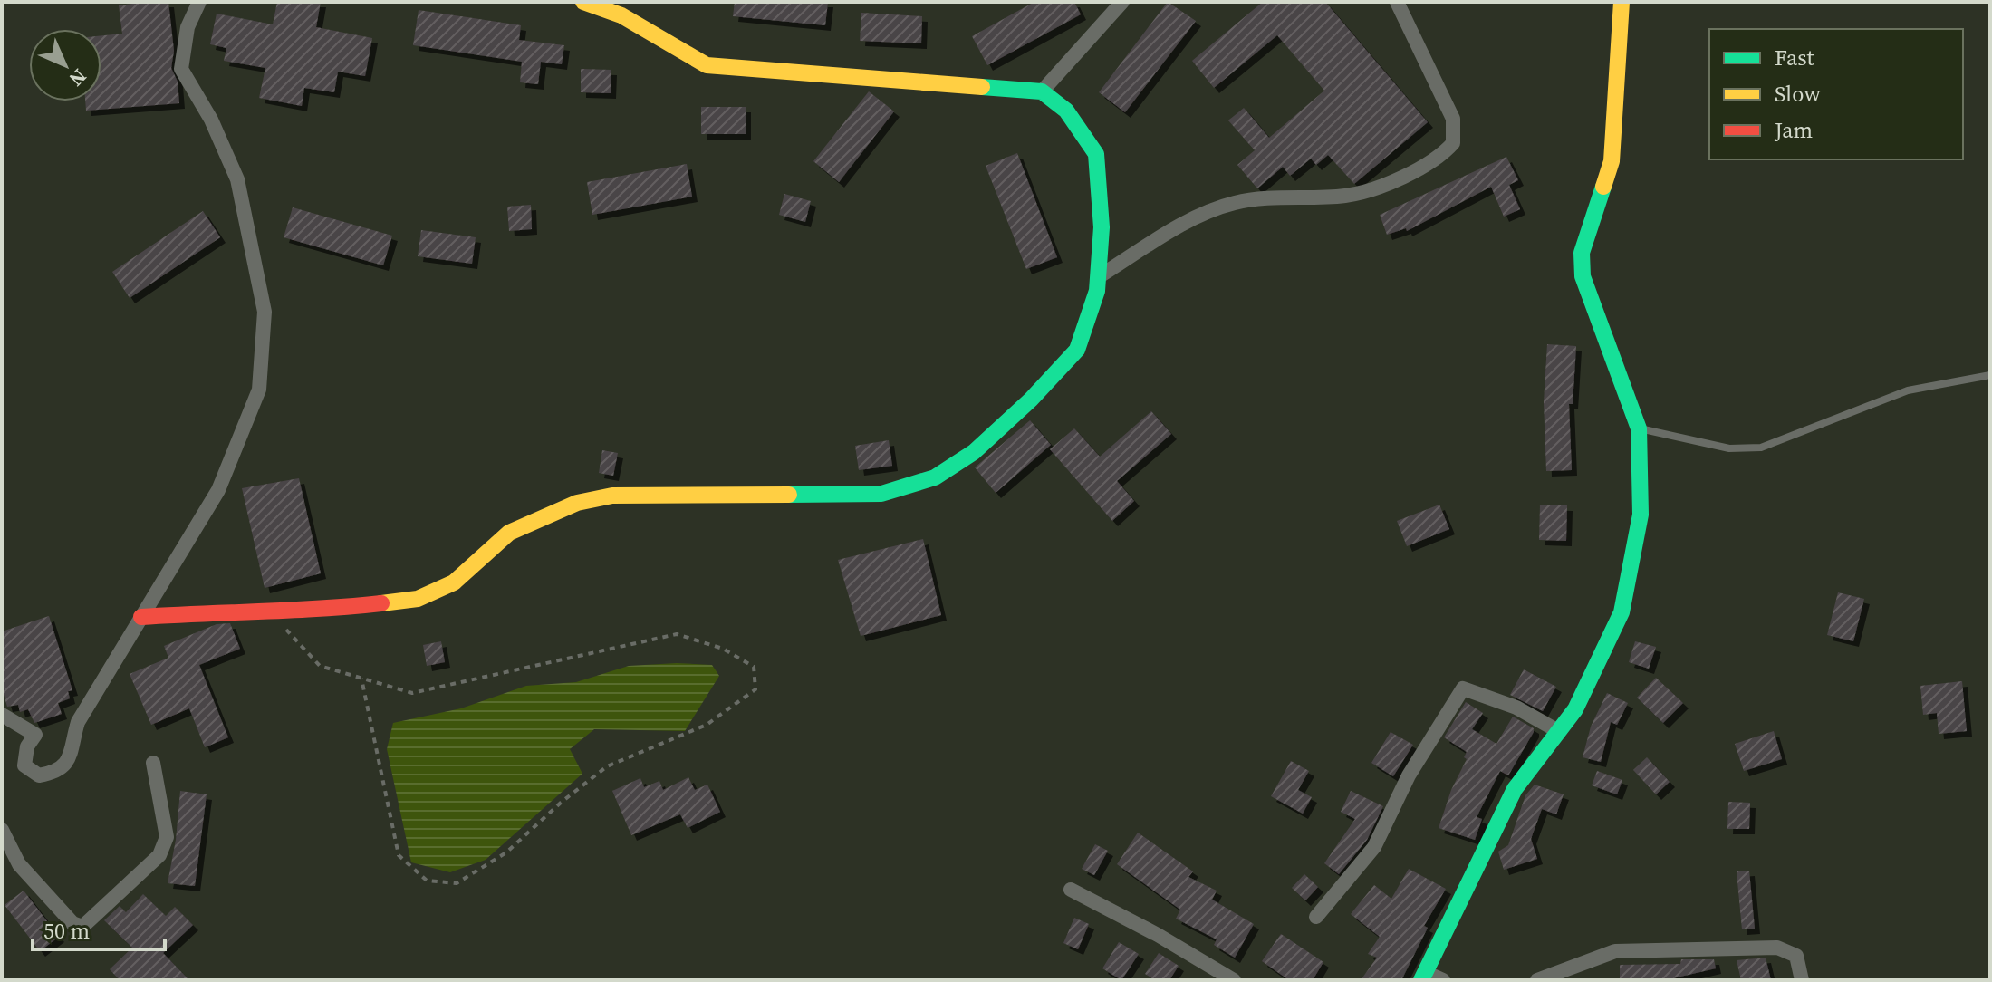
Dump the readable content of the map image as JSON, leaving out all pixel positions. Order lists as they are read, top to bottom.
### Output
{
  "legend": ["Fast", "Slow", "Jam"],
  "scale_bar": "50 m",
  "north": "bottom right"
}
